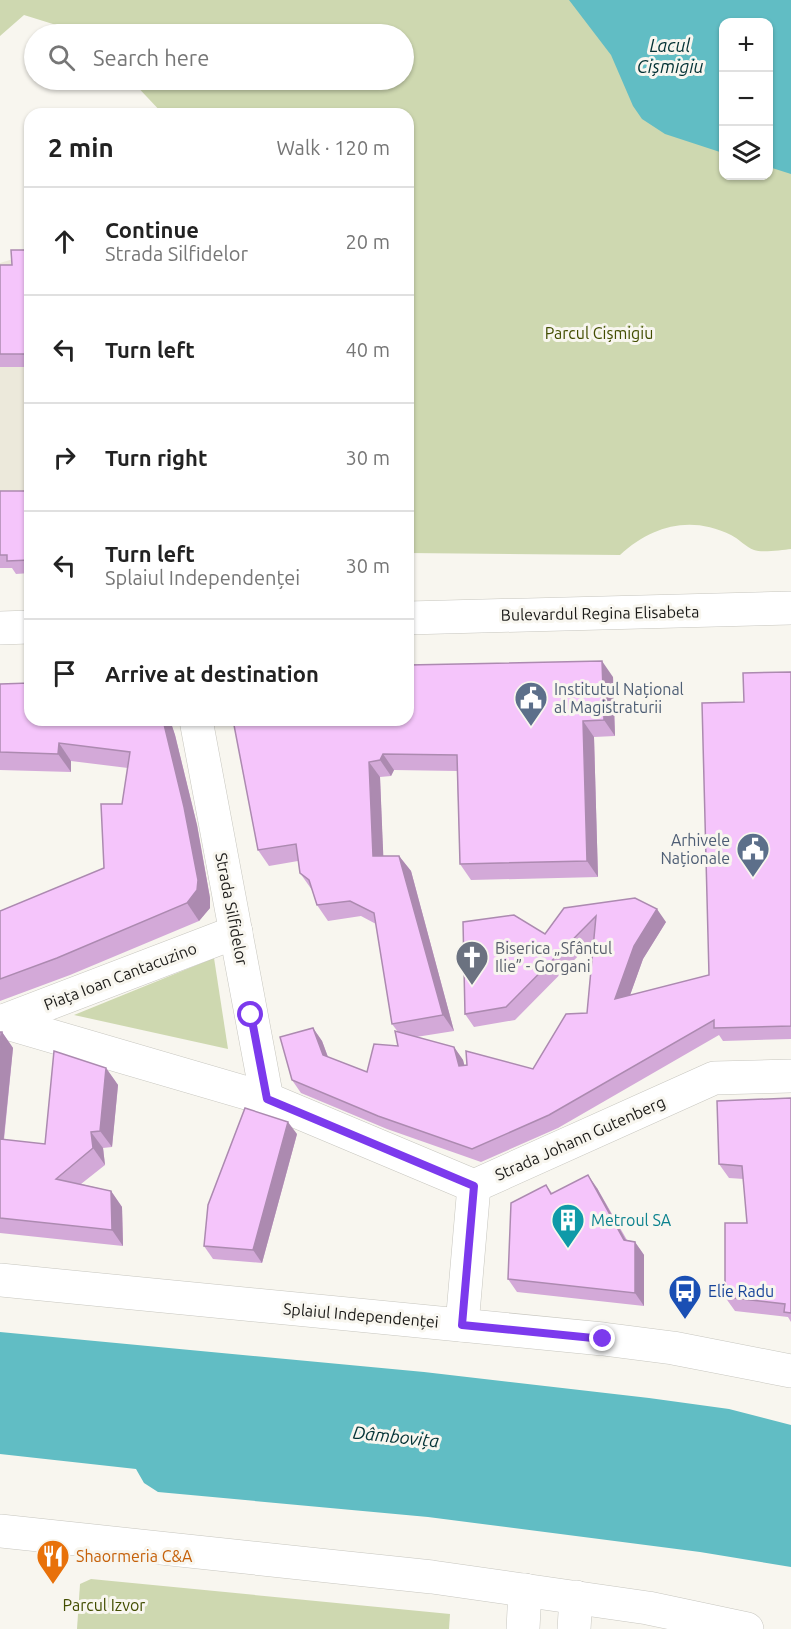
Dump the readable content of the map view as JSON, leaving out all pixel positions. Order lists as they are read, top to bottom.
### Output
{
  "streets": {
    "main road": [
      "Bulevardul Regina Elisabeta",
      "Strada Silfidelor",
      "Piața Ioan Cantacuzino",
      "Strada Johann Gutenberg",
      "Splaiul Independenței"
    ]
  },
  "crossings": [
    ["Strada Silfidelor", "Piața Ioan Cantacuzino"],
    ["Strada Silfidelor", "Strada Johann Gutenberg"],
    ["Piața Ioan Cantacuzino", "Strada Johann Gutenberg"]
  ],
  "water": ["Lacul Cișmigiu", "Dâmbovița"],
  "parks": ["Parcul Cișmigiu", "Parcul Izvor"],
  "places": {
    "public building": ["Institutul Național al Magistraturii", "Arhivele Naționale"],
    "church": ["Biserica „Sfântul Ilie” - Gorgani"],
    "building": ["Metroul SA"],
    "bus stop": ["Elie Radu"],
    "restaurant": ["Shaormeria C&A"]
  },
  "page": {
    "map_buttons": ["+", "−"],
    "search": "Search here",
    "heading": ["2 min", "Walk · 120 m"],
    "list": [
      ["Continue", "Strada Silfidelor", "20 m"],
      ["Turn left", "40 m"],
      ["Turn right", "30 m"],
      ["Turn left", "Splaiul Independenței", "30 m"],
      "Arrive at destination"
    ]
  }
}
